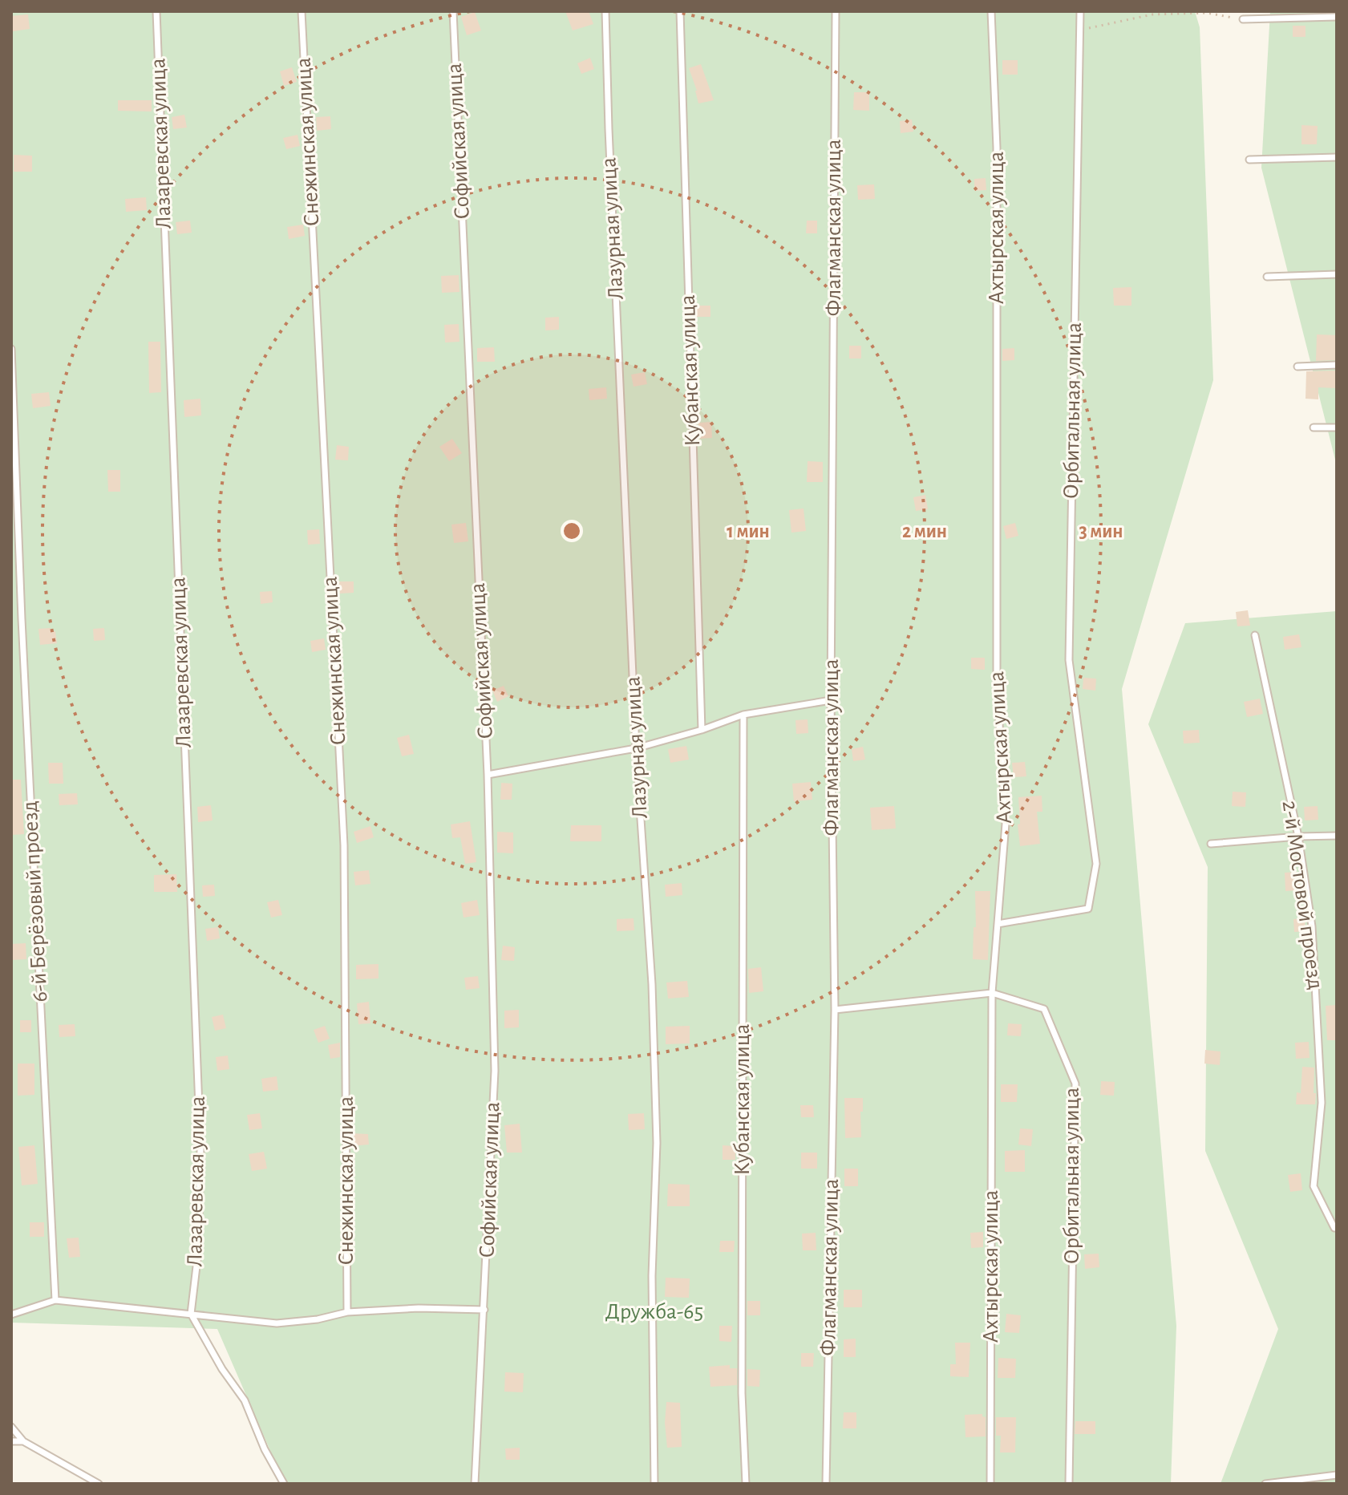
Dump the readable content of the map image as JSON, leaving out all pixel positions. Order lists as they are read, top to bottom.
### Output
{
  "streets": {
    "lane": [
      "Софийская улица",
      "Снежинская улица",
      "Лазаревская улица",
      "Флагманская улица",
      "Ахтырская улица",
      "Лазурная улица",
      "Кубанская улица",
      "Орбитальная улица",
      "2-й Мостовой проезд",
      "6-й Берёзовый проезд"
    ]
  },
  "crossings": [
    ["Флагманская улица", "Орбитальная улица"],
    ["Ахтырская улица", "Орбитальная улица"]
  ],
  "parks": ["Дружба-65"],
  "rings": ["1 мин", "2 мин", "3 мин"]
}
